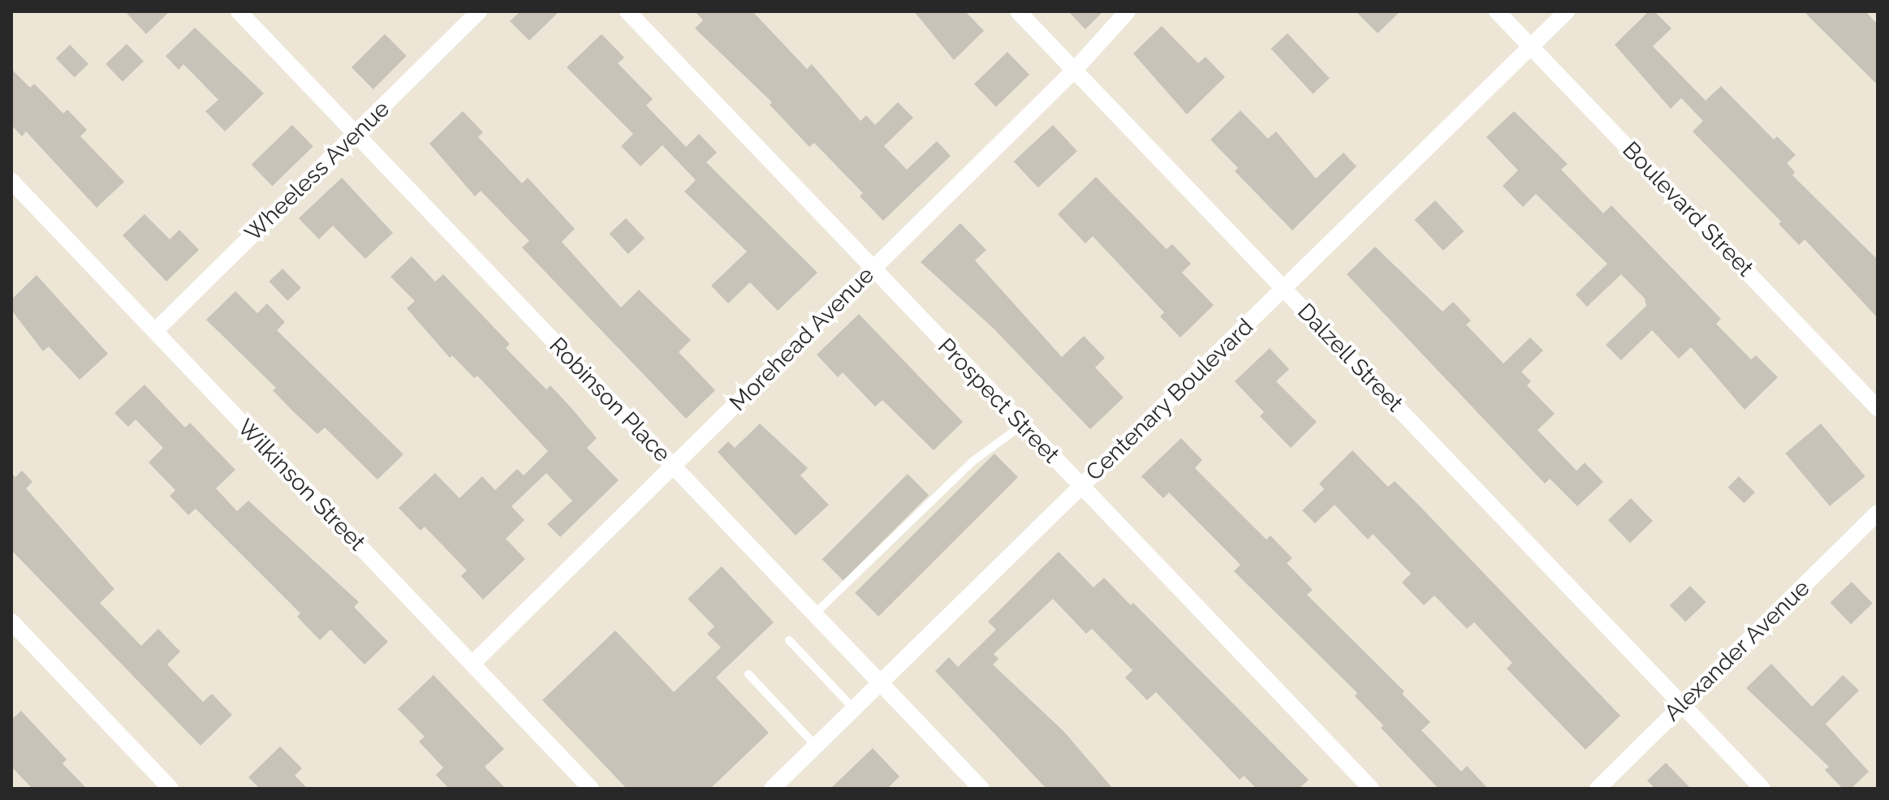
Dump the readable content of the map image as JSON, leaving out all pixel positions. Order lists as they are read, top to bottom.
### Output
{
  "streets": {
    "street": [
      "Wheeless Avenue",
      "Boulevard Street",
      "Morehead Avenue",
      "Dalzell Street",
      "Robinson Place",
      "Centenary Boulevard",
      "Prospect Street",
      "Wilkinson Street",
      "Alexander Avenue"
    ]
  },
  "crossings": [
    ["Wheeless Avenue", "Robinson Place"],
    ["Wheeless Avenue", "Wilkinson Street"],
    ["Boulevard Street", "Centenary Boulevard"],
    ["Morehead Avenue", "Dalzell Street"],
    ["Morehead Avenue", "Robinson Place"],
    ["Morehead Avenue", "Prospect Street"],
    ["Morehead Avenue", "Wilkinson Street"],
    ["Dalzell Street", "Centenary Boulevard"],
    ["Dalzell Street", "Alexander Avenue"],
    ["Robinson Place", "Centenary Boulevard"],
    ["Centenary Boulevard", "Prospect Street"]
  ]
}
